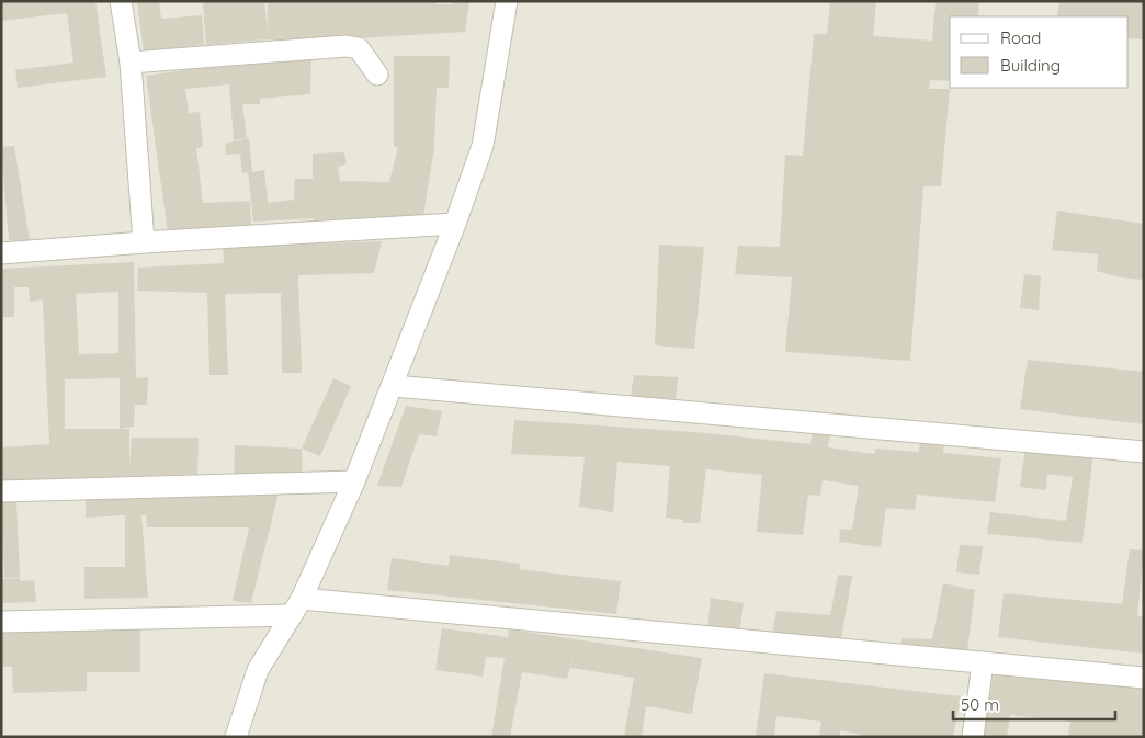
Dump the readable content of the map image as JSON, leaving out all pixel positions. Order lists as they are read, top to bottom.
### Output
{
  "legend": ["Road", "Building"],
  "scale_bar": "50 m"
}
